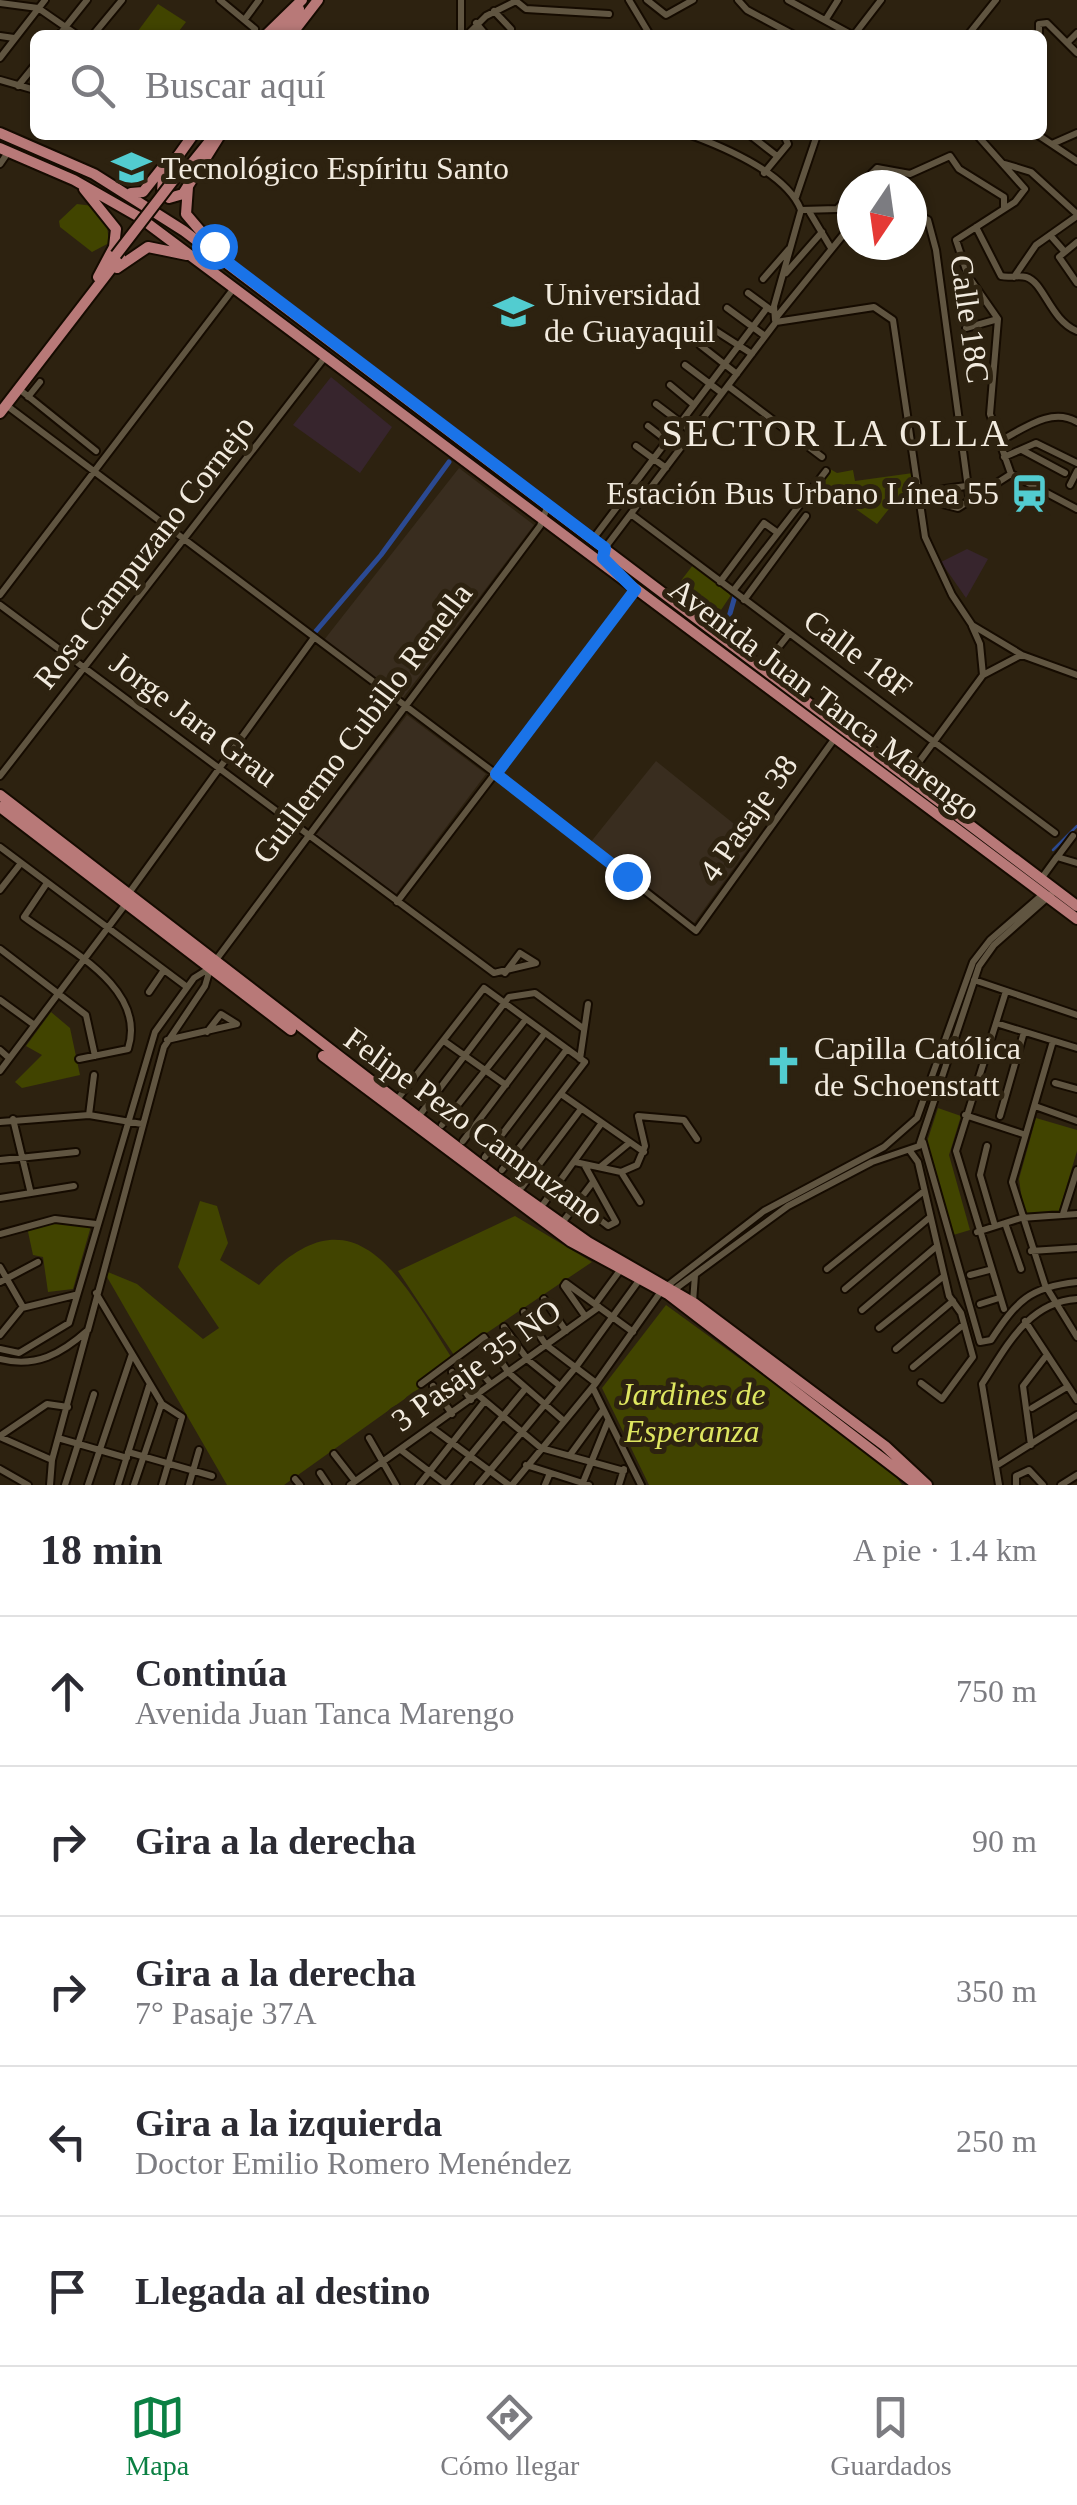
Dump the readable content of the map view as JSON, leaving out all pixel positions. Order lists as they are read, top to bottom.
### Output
{
  "streets": {
    "main road": ["Avenida Juan Tanca Marengo", "Felipe Pezo Campuzano"],
    "street": [
      "Calle 18C",
      "Rosa Campuzano Cornejo",
      "Calle 18F",
      "Jorge Jara Grau",
      "Guillermo Cubillo Renella",
      "4 Pasaje 38",
      "3 Pasaje 35 NO"
    ]
  },
  "crossings": [
    ["Rosa Campuzano Cornejo", "Avenida Juan Tanca Marengo"],
    ["Rosa Campuzano Cornejo", "Jorge Jara Grau"],
    ["Avenida Juan Tanca Marengo", "Guillermo Cubillo Renella"],
    ["Avenida Juan Tanca Marengo", "4 Pasaje 38"],
    ["Jorge Jara Grau", "Guillermo Cubillo Renella"],
    ["Guillermo Cubillo Renella", "Felipe Pezo Campuzano"]
  ],
  "districts": ["SECTOR LA OLLA"],
  "parks": ["Jardines de Esperanza"],
  "places": {
    "school or university": ["Tecnológico Espíritu Santo", "Universidad de Guayaquil"],
    "station": ["Estación Bus Urbano Línea 55"],
    "church": ["Capilla Católica de Schoenstatt"]
  },
  "north": "bottom",
  "page": {
    "search": "Buscar aquí",
    "heading": ["18 min", "A pie · 1.4 km"],
    "list": [
      ["Continúa", "Avenida Juan Tanca Marengo", "750 m"],
      ["Gira a la derecha", "90 m"],
      ["Gira a la derecha", "7° Pasaje 37A", "350 m"],
      ["Gira a la izquierda", "Doctor Emilio Romero Menéndez", "250 m"],
      "Llegada al destino"
    ],
    "nav": ["Mapa", "Cómo llegar", "Guardados"]
  }
}
